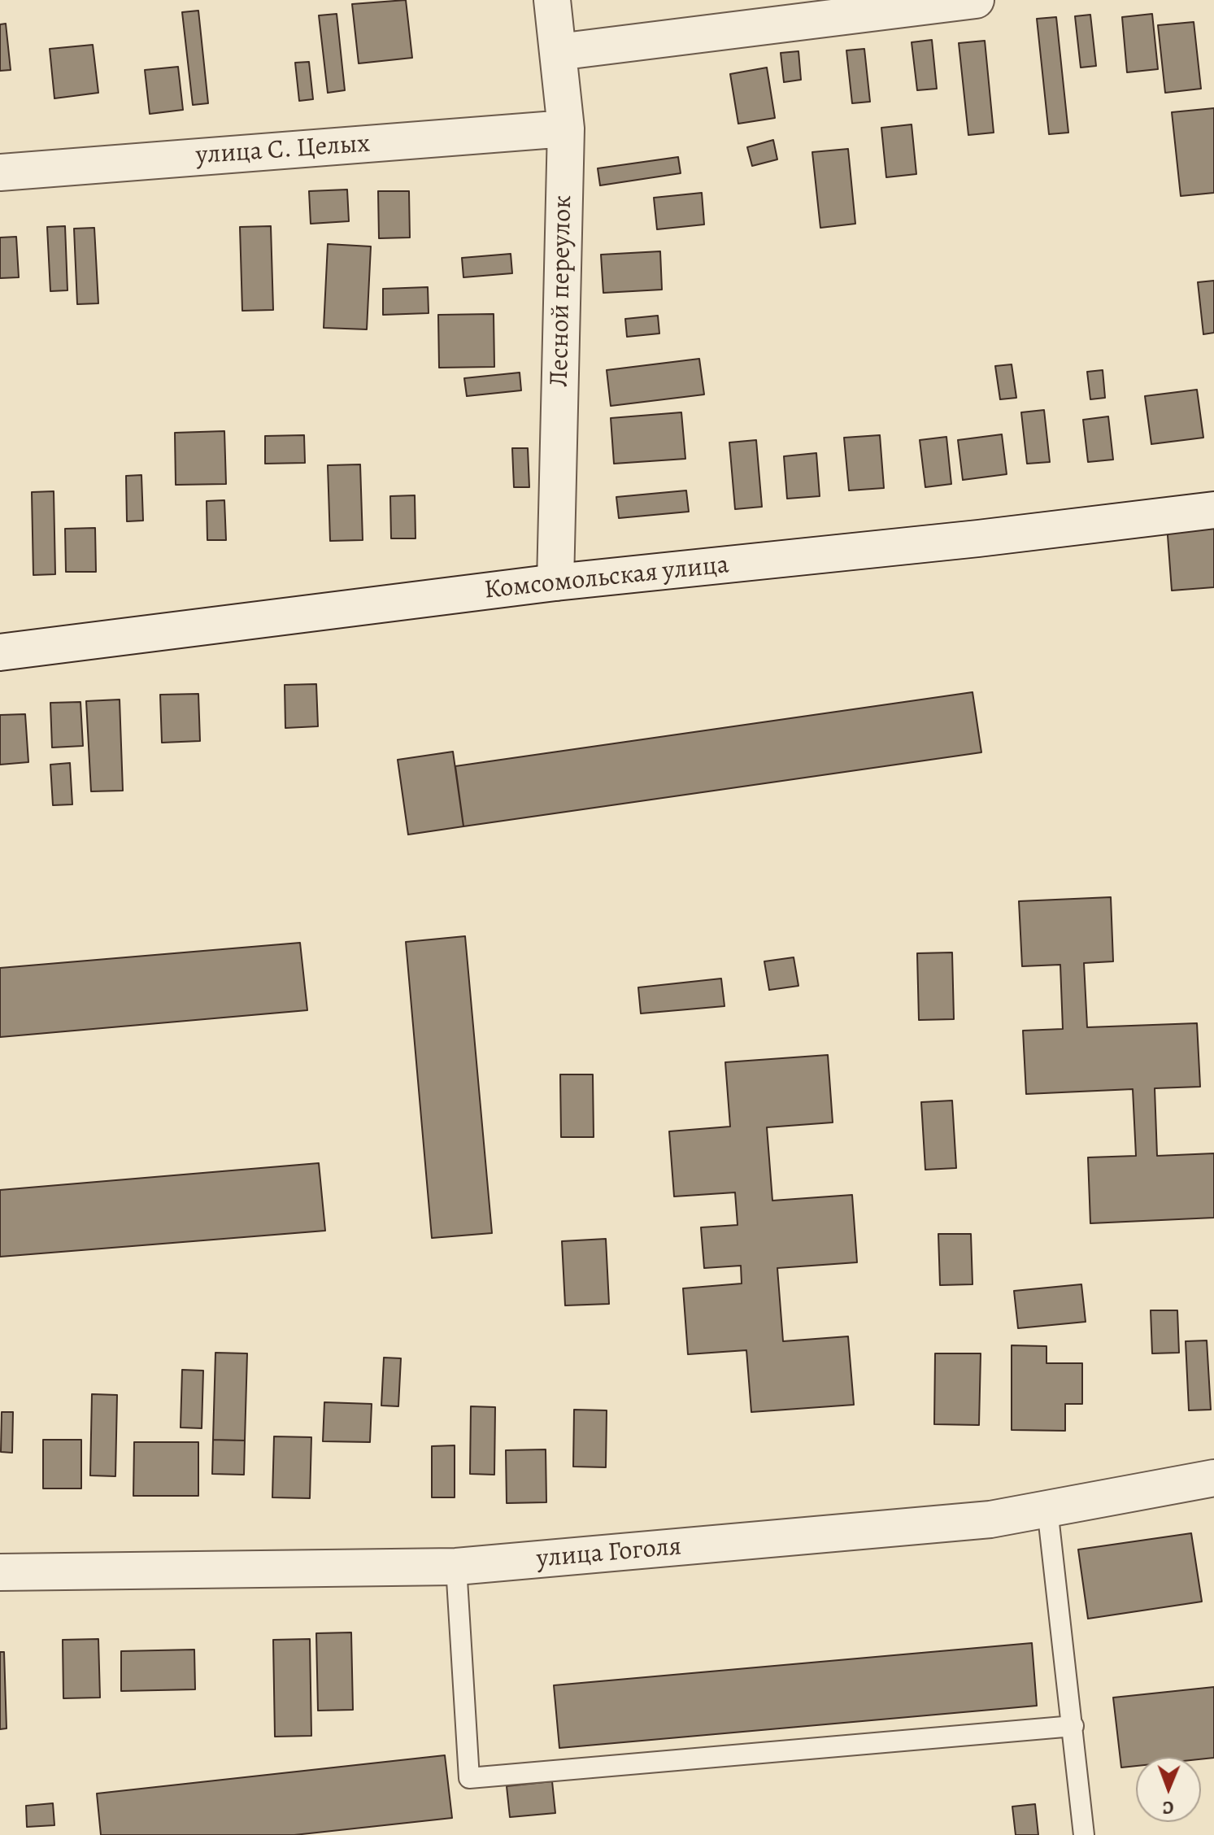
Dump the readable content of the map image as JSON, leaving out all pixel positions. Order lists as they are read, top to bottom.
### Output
{
  "streets": {
    "street": [
      "улица С. Целых",
      "Лесной переулок",
      "Комсомольская улица",
      "улица Гоголя"
    ]
  },
  "crossings": [
    ["улица С. Целых", "Лесной переулок"],
    ["Лесной переулок", "Комсомольская улица"]
  ],
  "north": "bottom"
}
